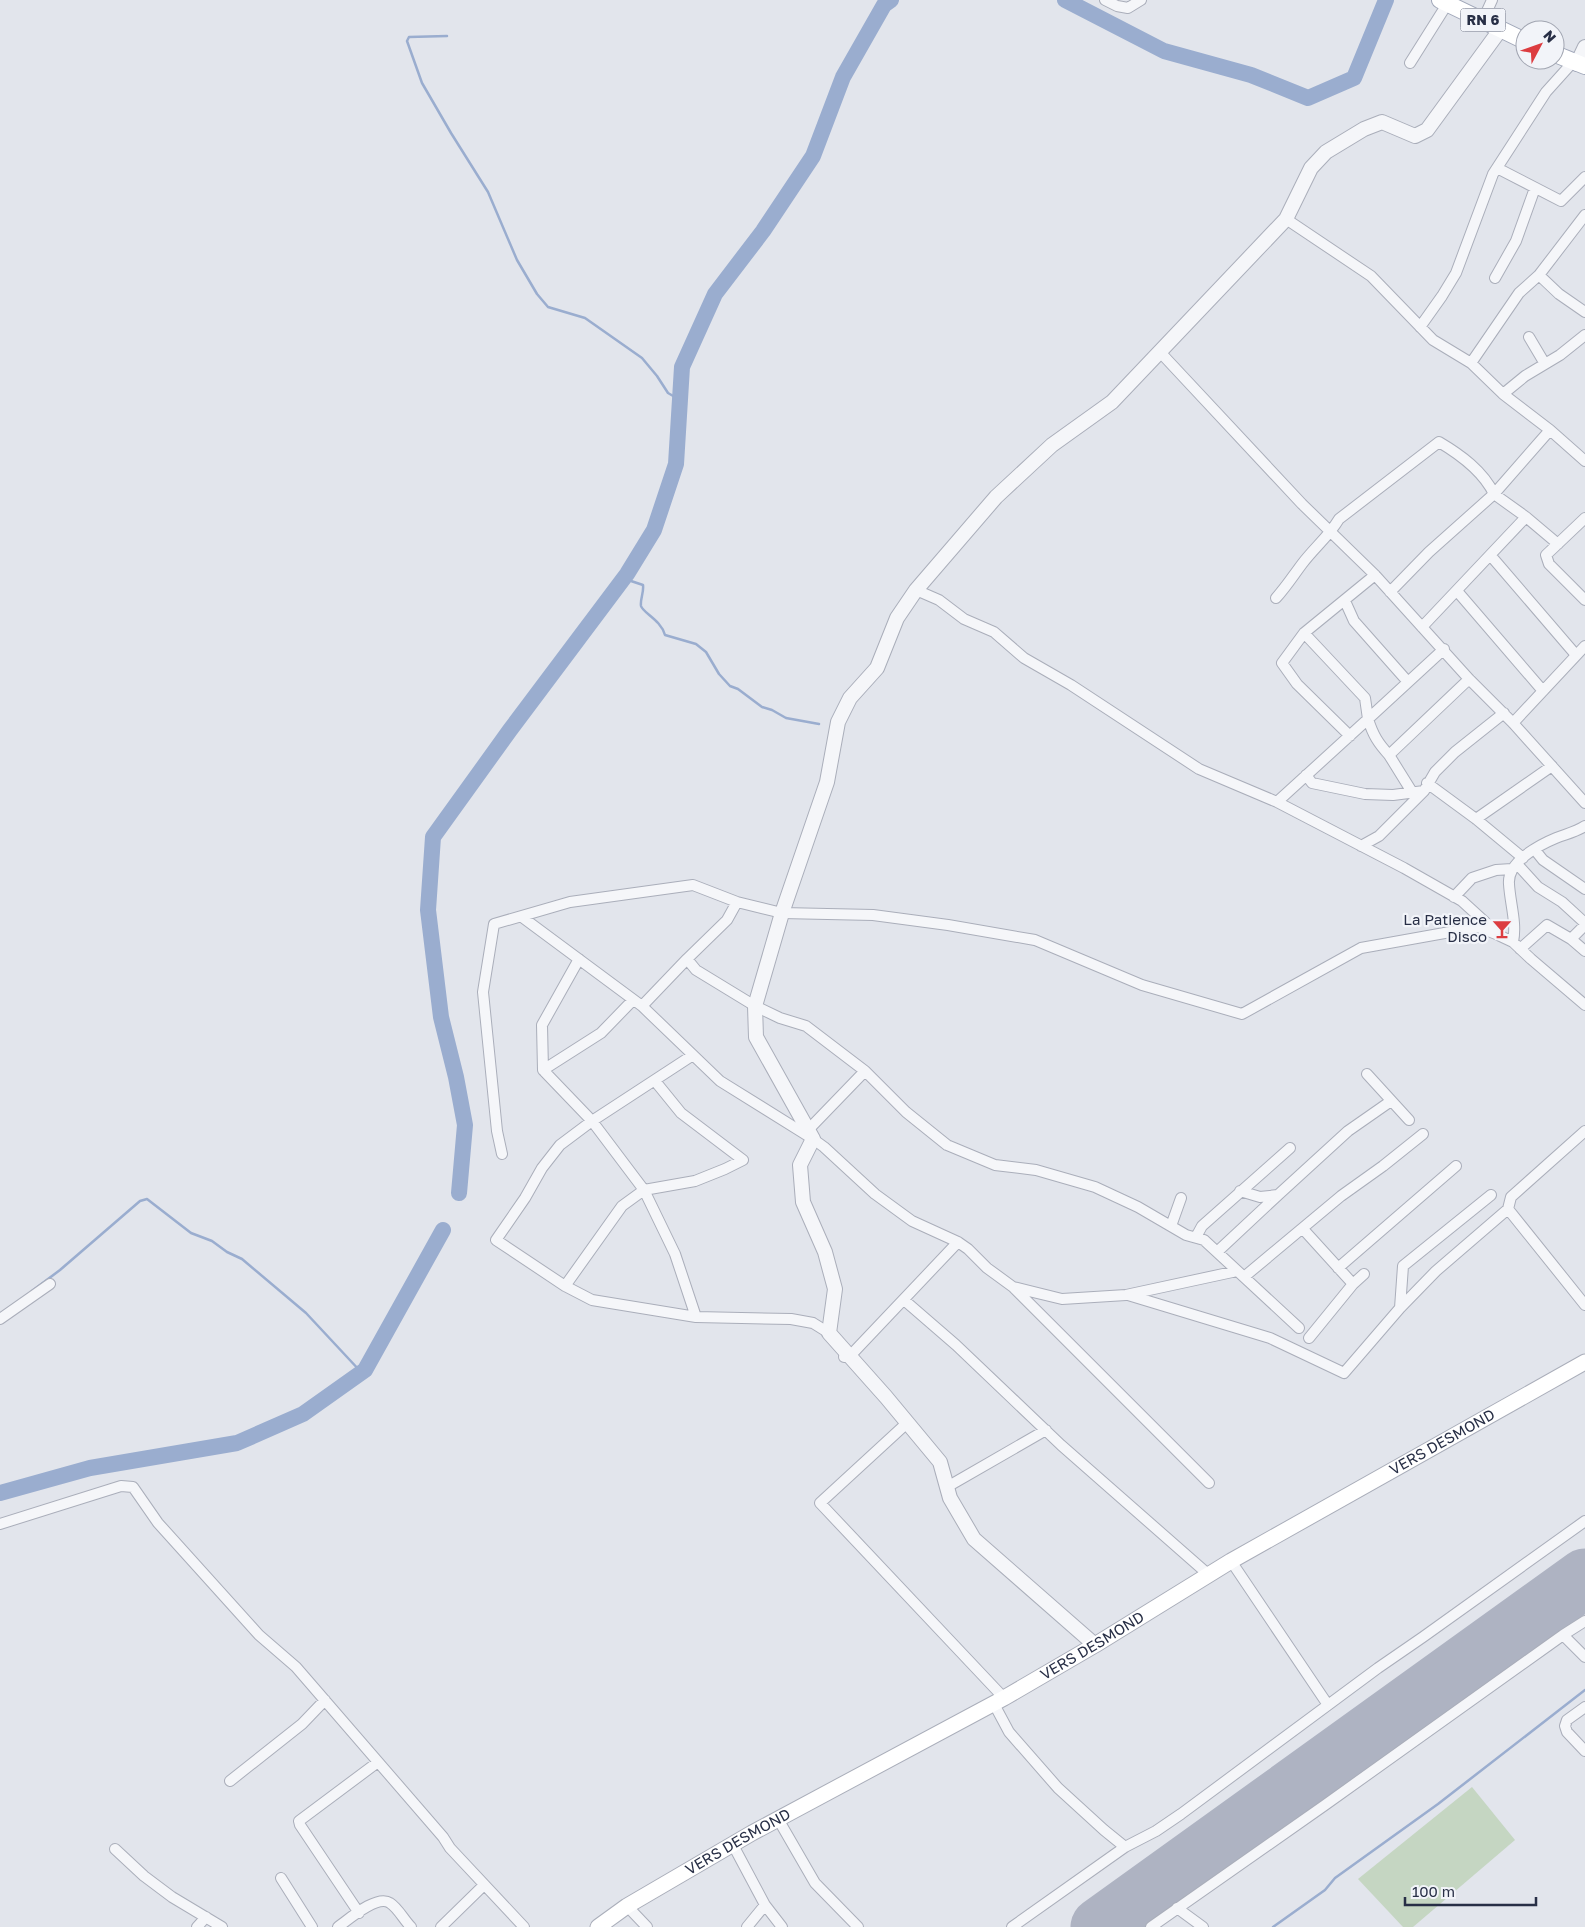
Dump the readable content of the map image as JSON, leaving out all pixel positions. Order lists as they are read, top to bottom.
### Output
{
  "streets": {
    "main road": ["RN 6", "VERS DESMOND"]
  },
  "places": {
    "bar": ["La Patience Disco"]
  },
  "scale_bar": "100 m",
  "north": "top right"
}
